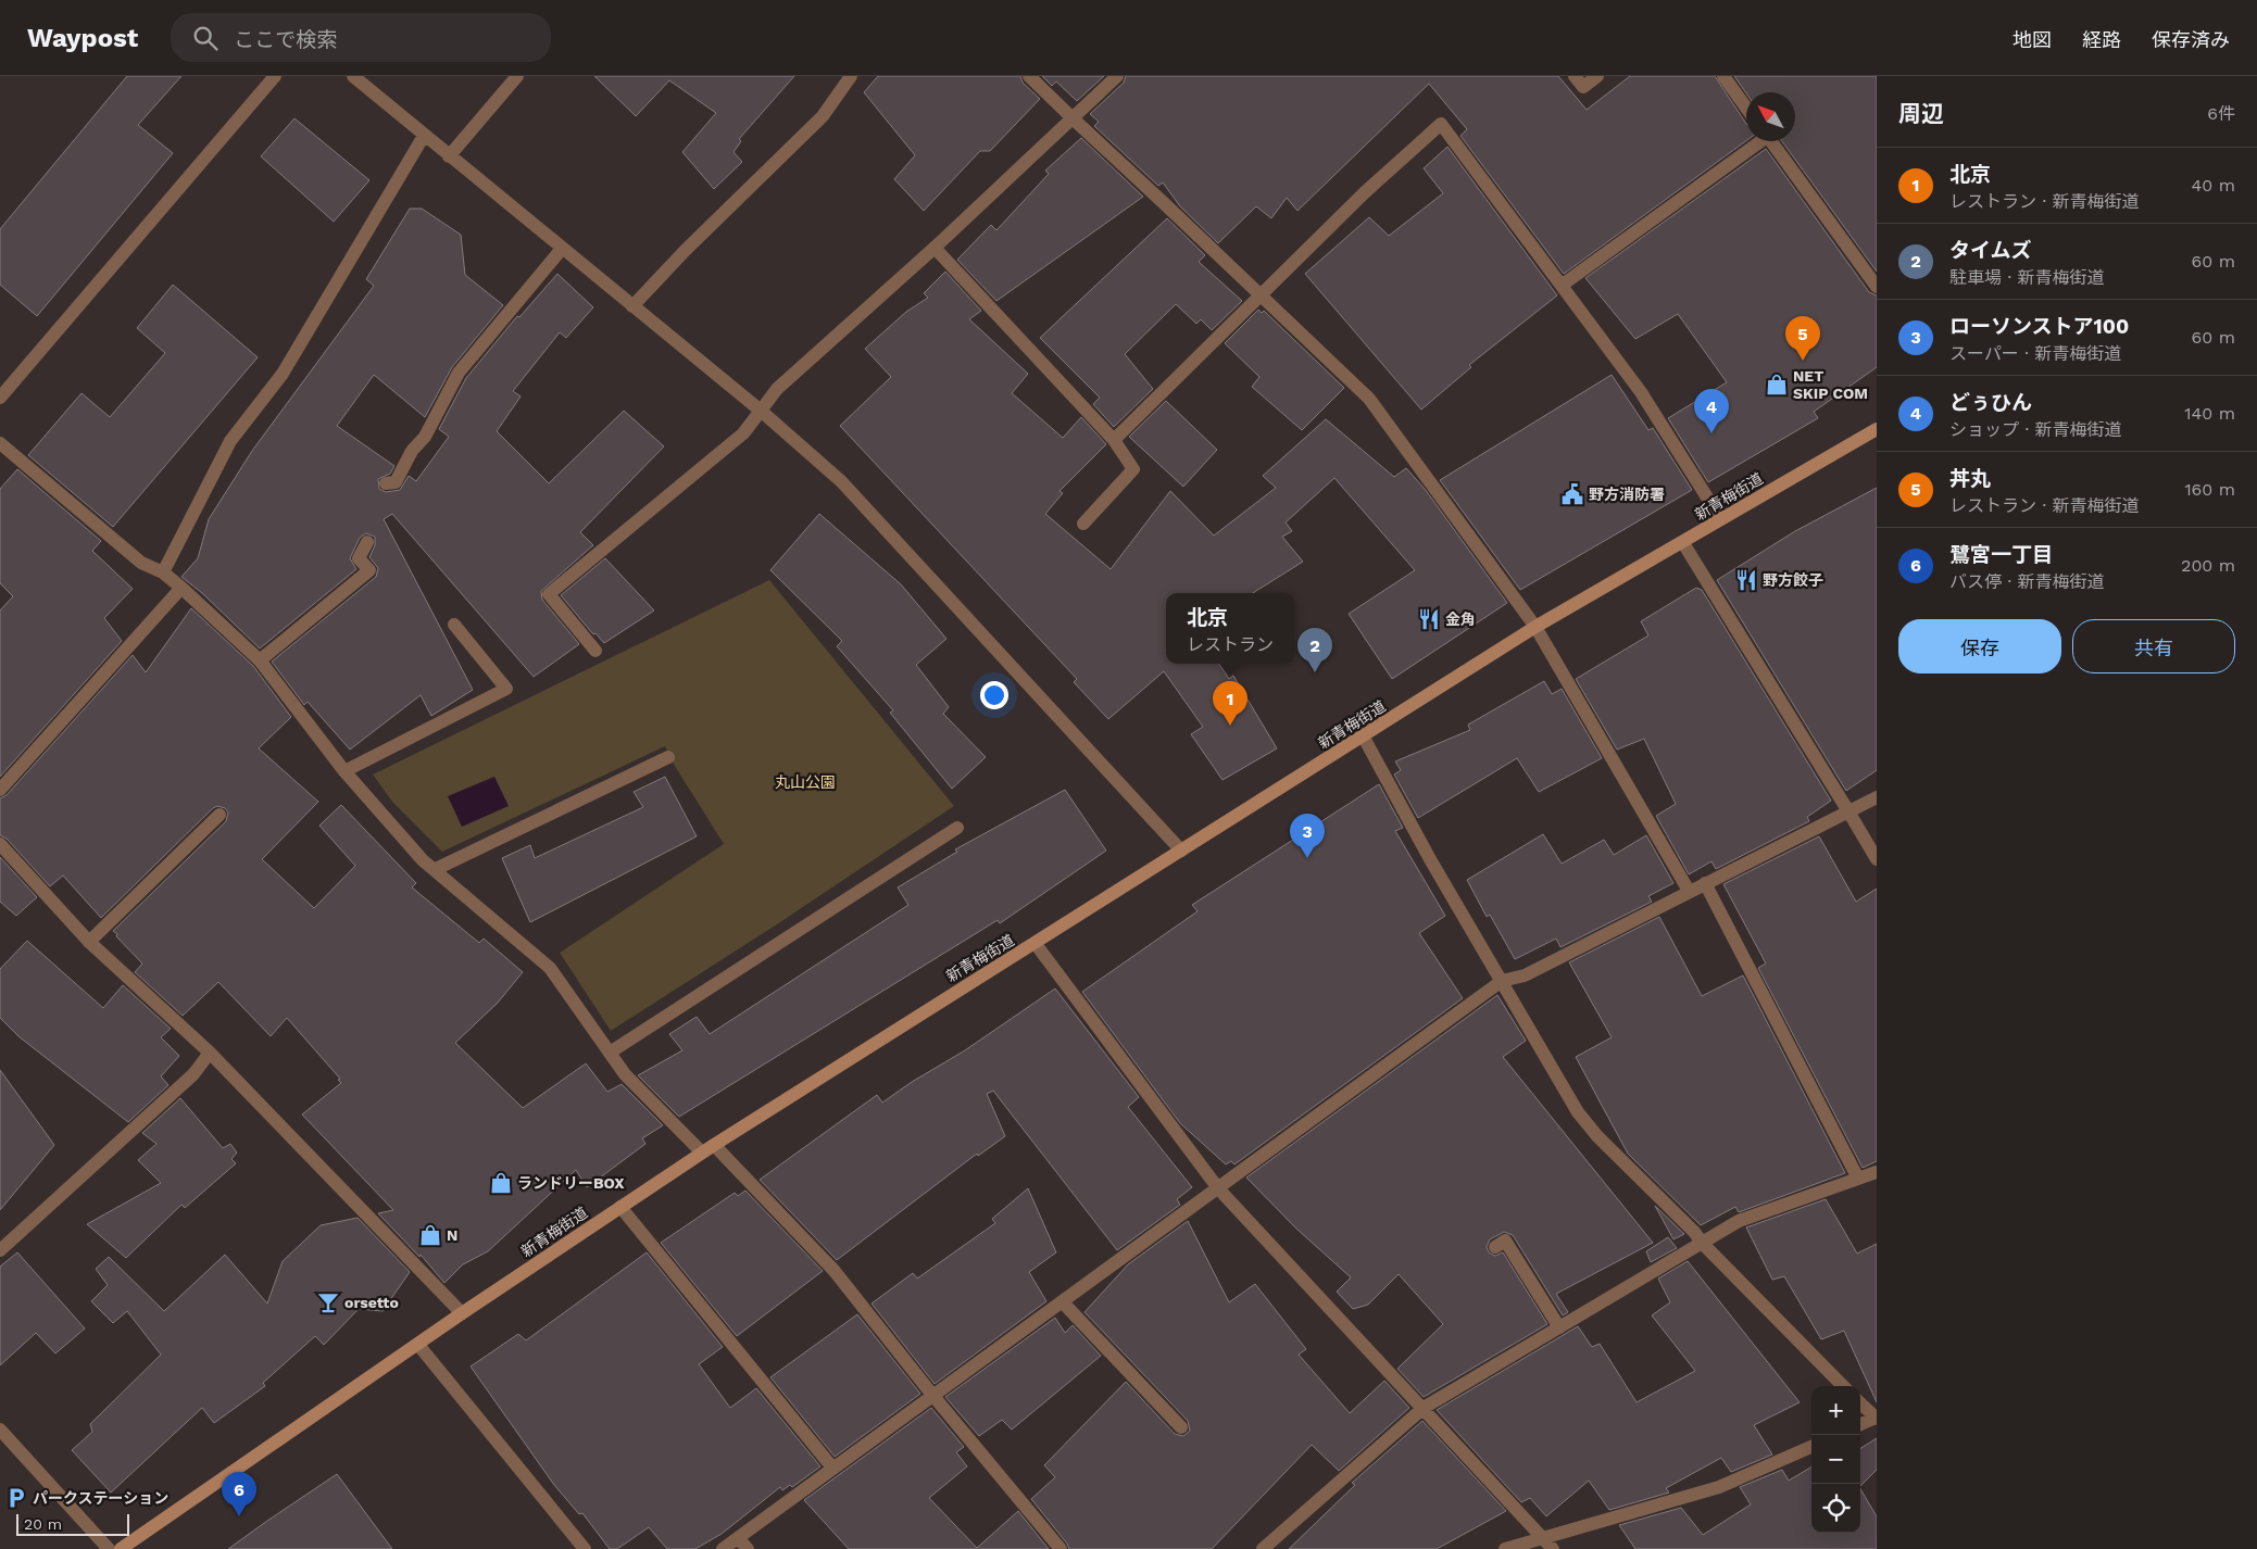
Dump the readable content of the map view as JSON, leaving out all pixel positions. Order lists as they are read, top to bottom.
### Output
{
  "streets": {
    "main road": ["新青梅街道"]
  },
  "parks": ["丸山公園"],
  "places": {
    "shop": ["NET SKIP COM", "ランドリーBOX", "N"],
    "public building": ["野方消防署"],
    "restaurant": ["野方餃子", "金角"],
    "bar": ["orsetto"],
    "parking": ["パークステーション"]
  },
  "scale_bar": "20 m",
  "north": "top left",
  "page": {
    "header": "Waypost",
    "search": "ここで検索",
    "nav": ["地図", "経路", "保存済み"],
    "heading": ["周辺", "6件"],
    "list": [
      {
        "mark": "1",
        "name": "北京",
        "note": "レストラン · 新青梅街道",
        "value": "40 m"
      },
      {
        "mark": "2",
        "name": "タイムズ",
        "note": "駐車場 · 新青梅街道",
        "value": "60 m"
      },
      {
        "mark": "3",
        "name": "ローソンストア100",
        "note": "スーパー · 新青梅街道",
        "value": "60 m"
      },
      {
        "mark": "4",
        "name": "どぅひん",
        "note": "ショップ · 新青梅街道",
        "value": "140 m"
      },
      {
        "mark": "5",
        "name": "丼丸",
        "note": "レストラン · 新青梅街道",
        "value": "160 m"
      },
      {
        "mark": "6",
        "name": "鷺宮一丁目",
        "note": "バス停 · 新青梅街道",
        "value": "200 m"
      }
    ],
    "pins": [
      "5",
      "4",
      "2",
      "1",
      "3",
      "6"
    ],
    "popup": ["北京", "レストラン"],
    "buttons": ["保存", "共有"],
    "map_buttons": ["+", "−"],
    "scale": "20 m"
  }
}
